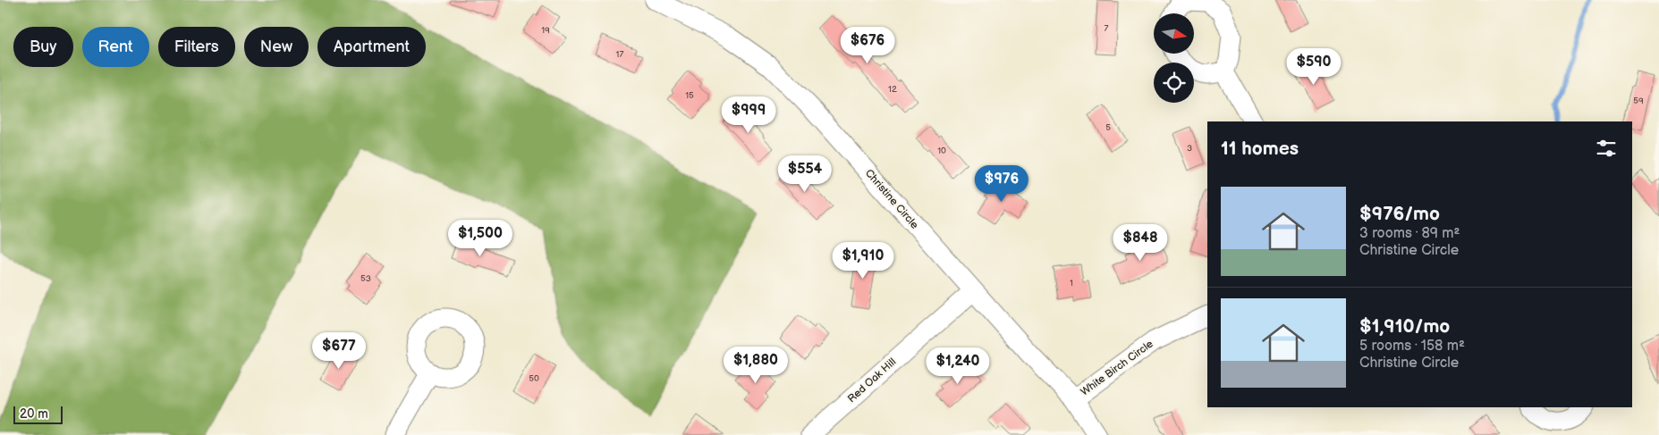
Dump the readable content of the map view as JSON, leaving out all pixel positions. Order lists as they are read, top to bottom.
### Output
{
  "streets": {
    "street": ["Christine Circle", "White Birch Circle", "Red Oak Hill"]
  },
  "crossings": [
    ["Christine Circle", "White Birch Circle"],
    ["Christine Circle", "Red Oak Hill"]
  ],
  "house_numbers": [
    "7",
    "19",
    "17",
    "12",
    "15",
    "59",
    "5",
    "3",
    "10",
    "53",
    "1",
    "50"
  ],
  "scale_bar": "20 m",
  "north": "right",
  "page": {
    "price": [
      "$676",
      "$590",
      "$999",
      "$554",
      "$976",
      "$1,500",
      "$848",
      "$1,910",
      "$677",
      "$1,880",
      "$1,240"
    ],
    "chip": [
      "Buy",
      "Rent",
      "Filters",
      "New",
      "Apartment"
    ],
    "heading": "11 homes",
    "list": [
      {
        "name": "$976/mo",
        "note": "3 rooms · 89 m² · Christine Circle"
      },
      {
        "name": "$1,910/mo",
        "note": "5 rooms · 158 m² · Christine Circle"
      }
    ],
    "scale": "20 m"
  }
}
